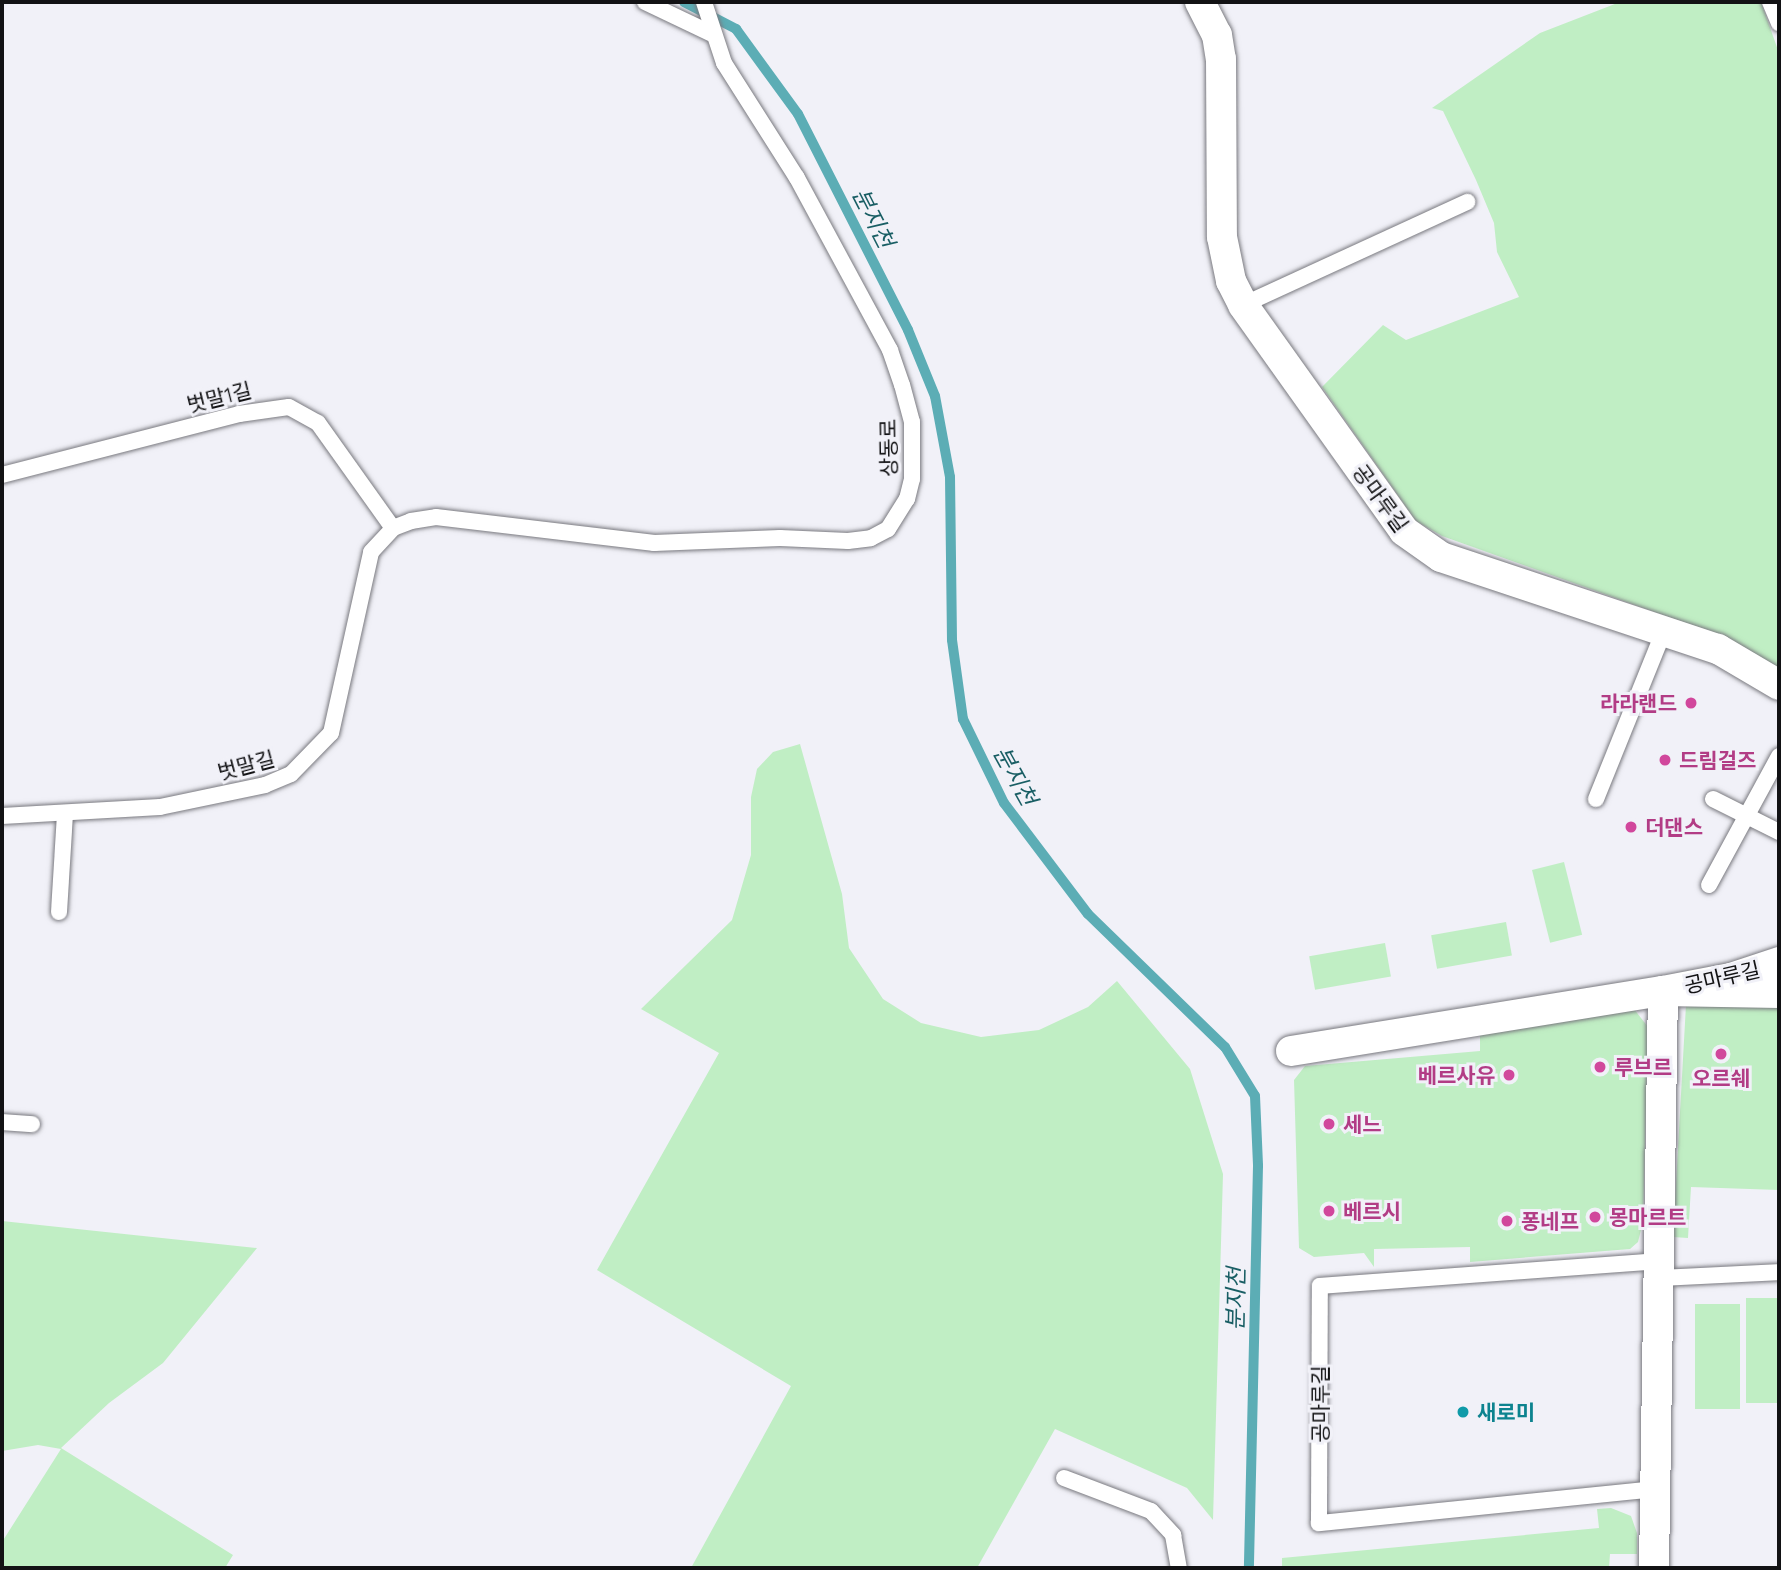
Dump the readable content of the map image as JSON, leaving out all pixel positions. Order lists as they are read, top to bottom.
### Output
{
  "streets": {
    "street": ["공마루길"],
    "lane": ["벗말1길", "상동로", "벗말길"]
  },
  "crossings": [
    ["벗말1길", "상동로"],
    ["벗말1길", "벗말길"],
    ["상동로", "벗말길"]
  ],
  "water": ["분지천"],
  "places": [
    "라라랜드",
    "드림걸즈",
    "더댄스",
    "오르쉐",
    "루브르",
    "베르사유",
    "세느",
    "베르시",
    "몽마르트",
    "퐁네프",
    "새로미"
  ]
}
